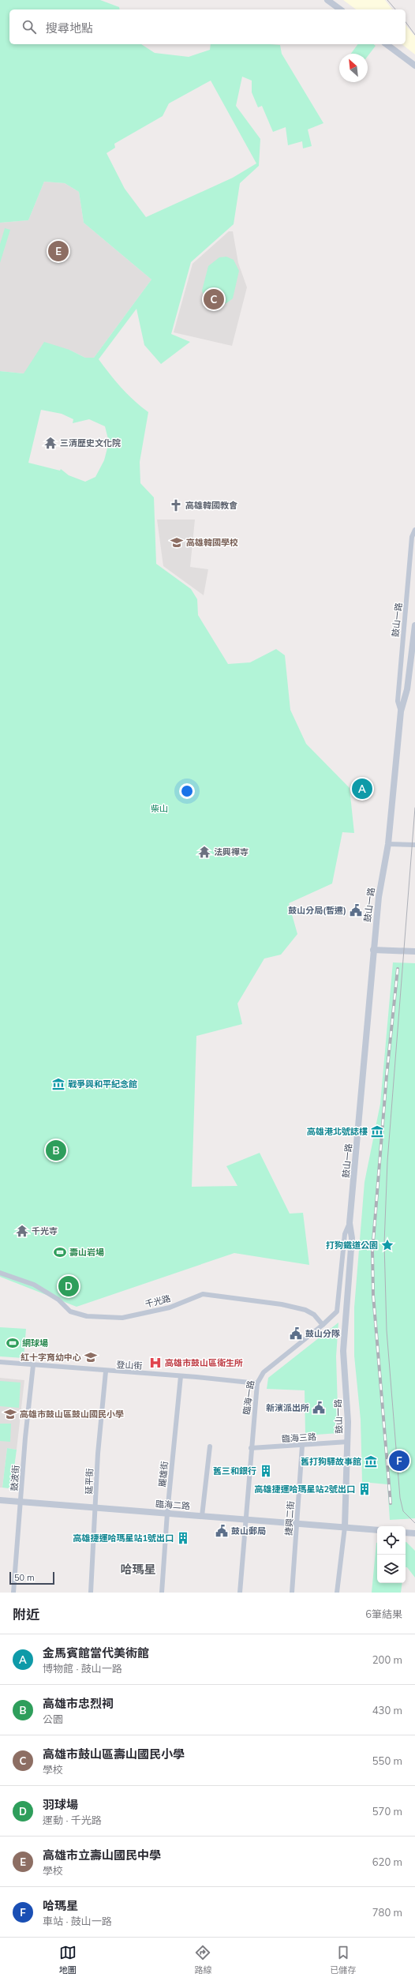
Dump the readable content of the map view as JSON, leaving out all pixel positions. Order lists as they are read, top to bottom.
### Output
{
  "streets": {
    "street": [
      "鼓山一路",
      "千光路",
      "登山街",
      "臨海一路",
      "臨海三路",
      "麗雄街",
      "鼓波街",
      "延平街",
      "臨海二路",
      "捷興二街"
    ]
  },
  "crossings": [
    ["鼓山一路", "臨海一路"],
    ["鼓山一路", "臨海三路"],
    ["鼓山一路", "臨海二路"],
    ["千光路", "臨海一路"],
    ["登山街", "臨海一路"],
    ["登山街", "麗雄街"],
    ["登山街", "鼓波街"],
    ["登山街", "延平街"],
    ["臨海一路", "臨海三路"],
    ["臨海一路", "臨海二路"],
    ["臨海三路", "捷興二街"],
    ["麗雄街", "臨海二路"],
    ["鼓波街", "臨海二路"],
    ["延平街", "臨海二路"],
    ["臨海二路", "捷興二街"]
  ],
  "districts": ["哈瑪星"],
  "parks": ["柴山"],
  "places": {
    "temple": ["三清歷史文化院", "法興禪寺", "千光寺"],
    "church": ["高雄韓國教會"],
    "school or university": ["高雄韓國學校", "紅十字育幼中心", "高雄市鼓山區鼓山國民小學"],
    "public building": [
      "鼓山分局(暫遷)",
      "鼓山分隊",
      "新濱派出所",
      "鼓山郵局"
    ],
    "museum": ["戰爭與和平紀念館", "高雄港北號誌樓", "舊打狗驛故事館"],
    "place": ["打狗鐵道公園"],
    "sports": ["壽山岩場", "網球場"],
    "hospital": ["高雄市鼓山區衛生所"],
    "building": ["舊三和銀行", "高雄捷運哈瑪星站2號出口", "高雄捷運哈瑪星站1號出口"]
  },
  "scale_bar": "50 m",
  "north": "top left",
  "page": {
    "search": "搜尋地點",
    "pins": [
      "E",
      "C",
      "A",
      "B",
      "D",
      "F"
    ],
    "scale": "50 m",
    "heading": ["附近", "6筆結果"],
    "list": [
      {
        "mark": "A",
        "name": "金馬賓館當代美術館",
        "note": "博物館 · 鼓山一路",
        "value": "200 m"
      },
      {
        "mark": "B",
        "name": "高雄市忠烈祠",
        "note": "公園",
        "value": "430 m"
      },
      {
        "mark": "C",
        "name": "高雄市鼓山區壽山國民小學",
        "note": "學校",
        "value": "550 m"
      },
      {
        "mark": "D",
        "name": "羽球場",
        "note": "運動 · 千光路",
        "value": "570 m"
      },
      {
        "mark": "E",
        "name": "高雄市立壽山國民中學",
        "note": "學校",
        "value": "620 m"
      },
      {
        "mark": "F",
        "name": "哈瑪星",
        "note": "車站 · 鼓山一路",
        "value": "780 m"
      }
    ],
    "nav": ["地圖", "路線", "已儲存"]
  }
}
